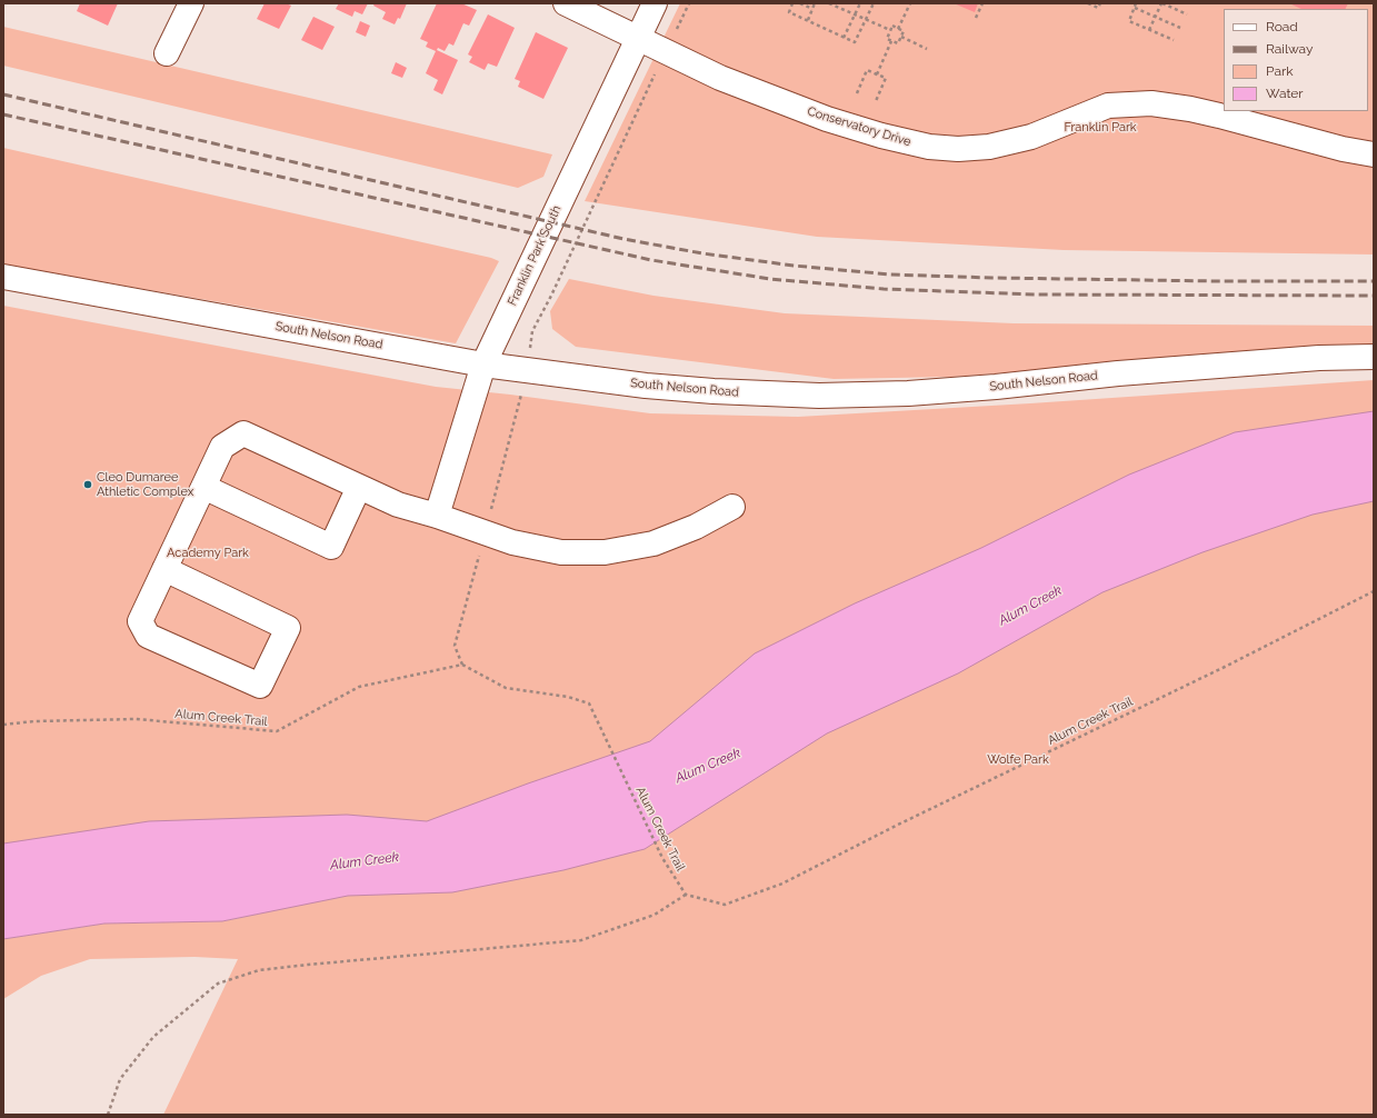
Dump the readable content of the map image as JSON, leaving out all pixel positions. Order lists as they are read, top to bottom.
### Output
{
  "streets": {
    "main road": ["Conservatory Drive", "Franklin Park South", "South Nelson Road"],
    "path": ["Alum Creek Trail"]
  },
  "crossings": [
    ["Conservatory Drive", "Franklin Park South"],
    ["Franklin Park South", "South Nelson Road"]
  ],
  "water": ["Alum Creek"],
  "parks": ["Franklin Park", "Academy Park", "Wolfe Park"],
  "places": ["Cleo Dumaree Athletic Complex"],
  "legend": [
    "Road",
    "Railway",
    "Park",
    "Water"
  ]
}
